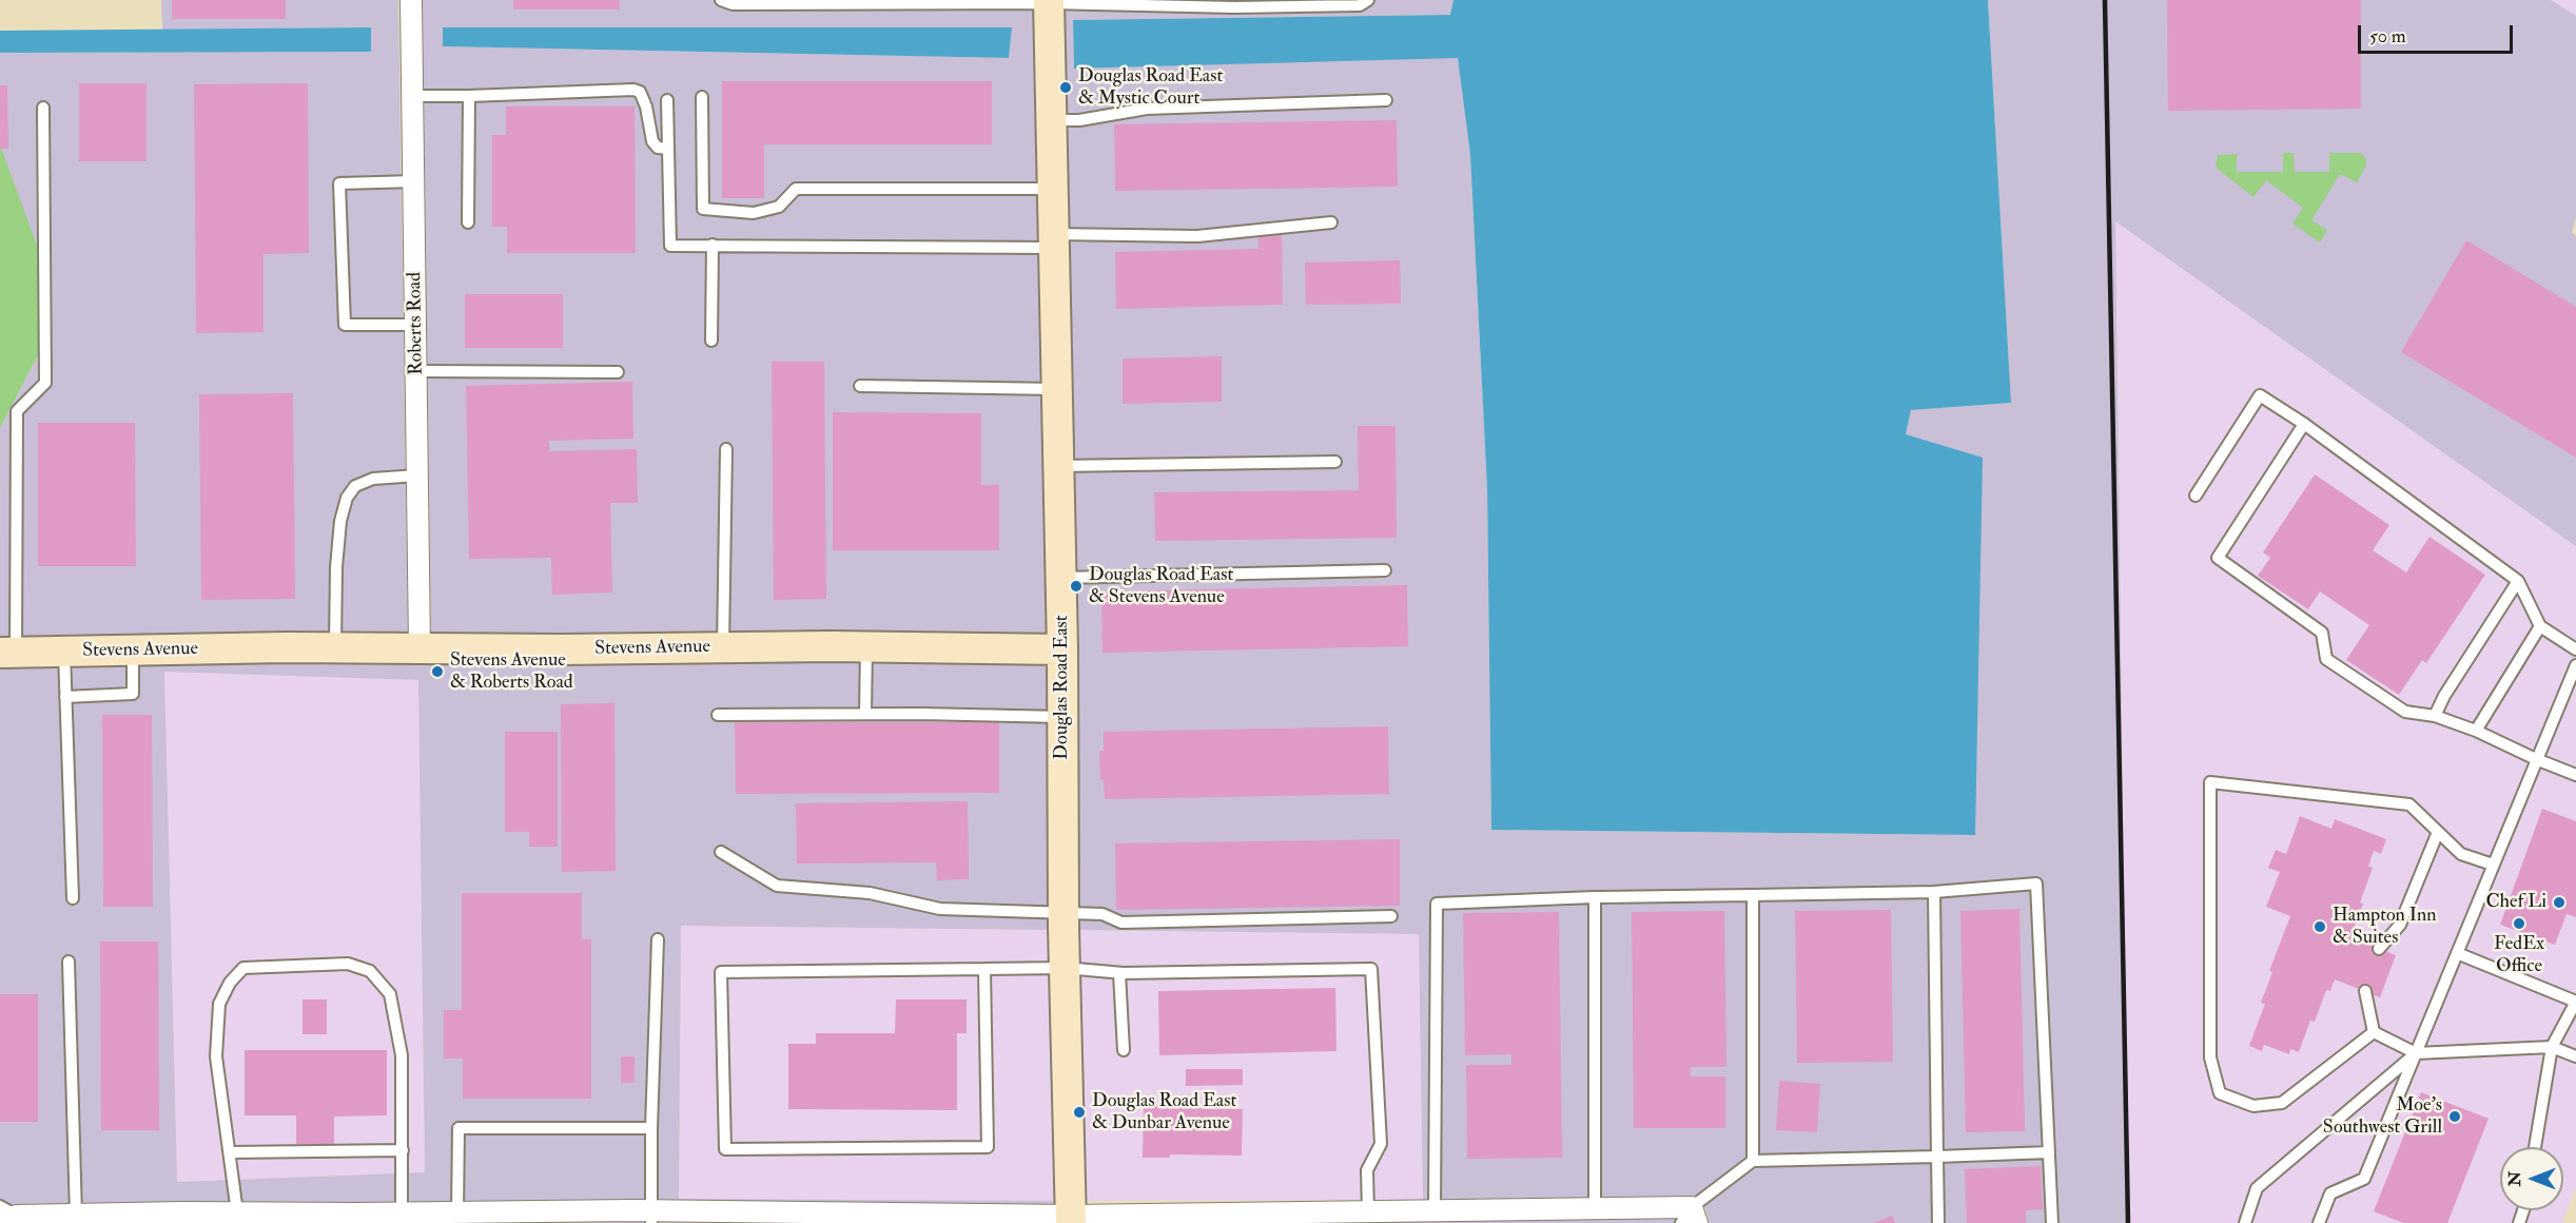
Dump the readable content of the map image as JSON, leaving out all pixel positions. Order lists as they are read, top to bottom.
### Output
{
  "streets": {
    "street": ["Roberts Road", "Stevens Avenue", "Douglas Road East"]
  },
  "crossings": [
    ["Roberts Road", "Stevens Avenue"],
    ["Stevens Avenue", "Douglas Road East"]
  ],
  "places": [
    "Douglas Road East & Mystic Court",
    "Douglas Road East & Stevens Avenue",
    "Stevens Avenue & Roberts Road",
    "Chef Li",
    "FedEx Office",
    "Hampton Inn & Suites",
    "Douglas Road East & Dunbar Avenue",
    "Moe's Southwest Grill"
  ],
  "scale_bar": "50 m",
  "north": "left"
}
